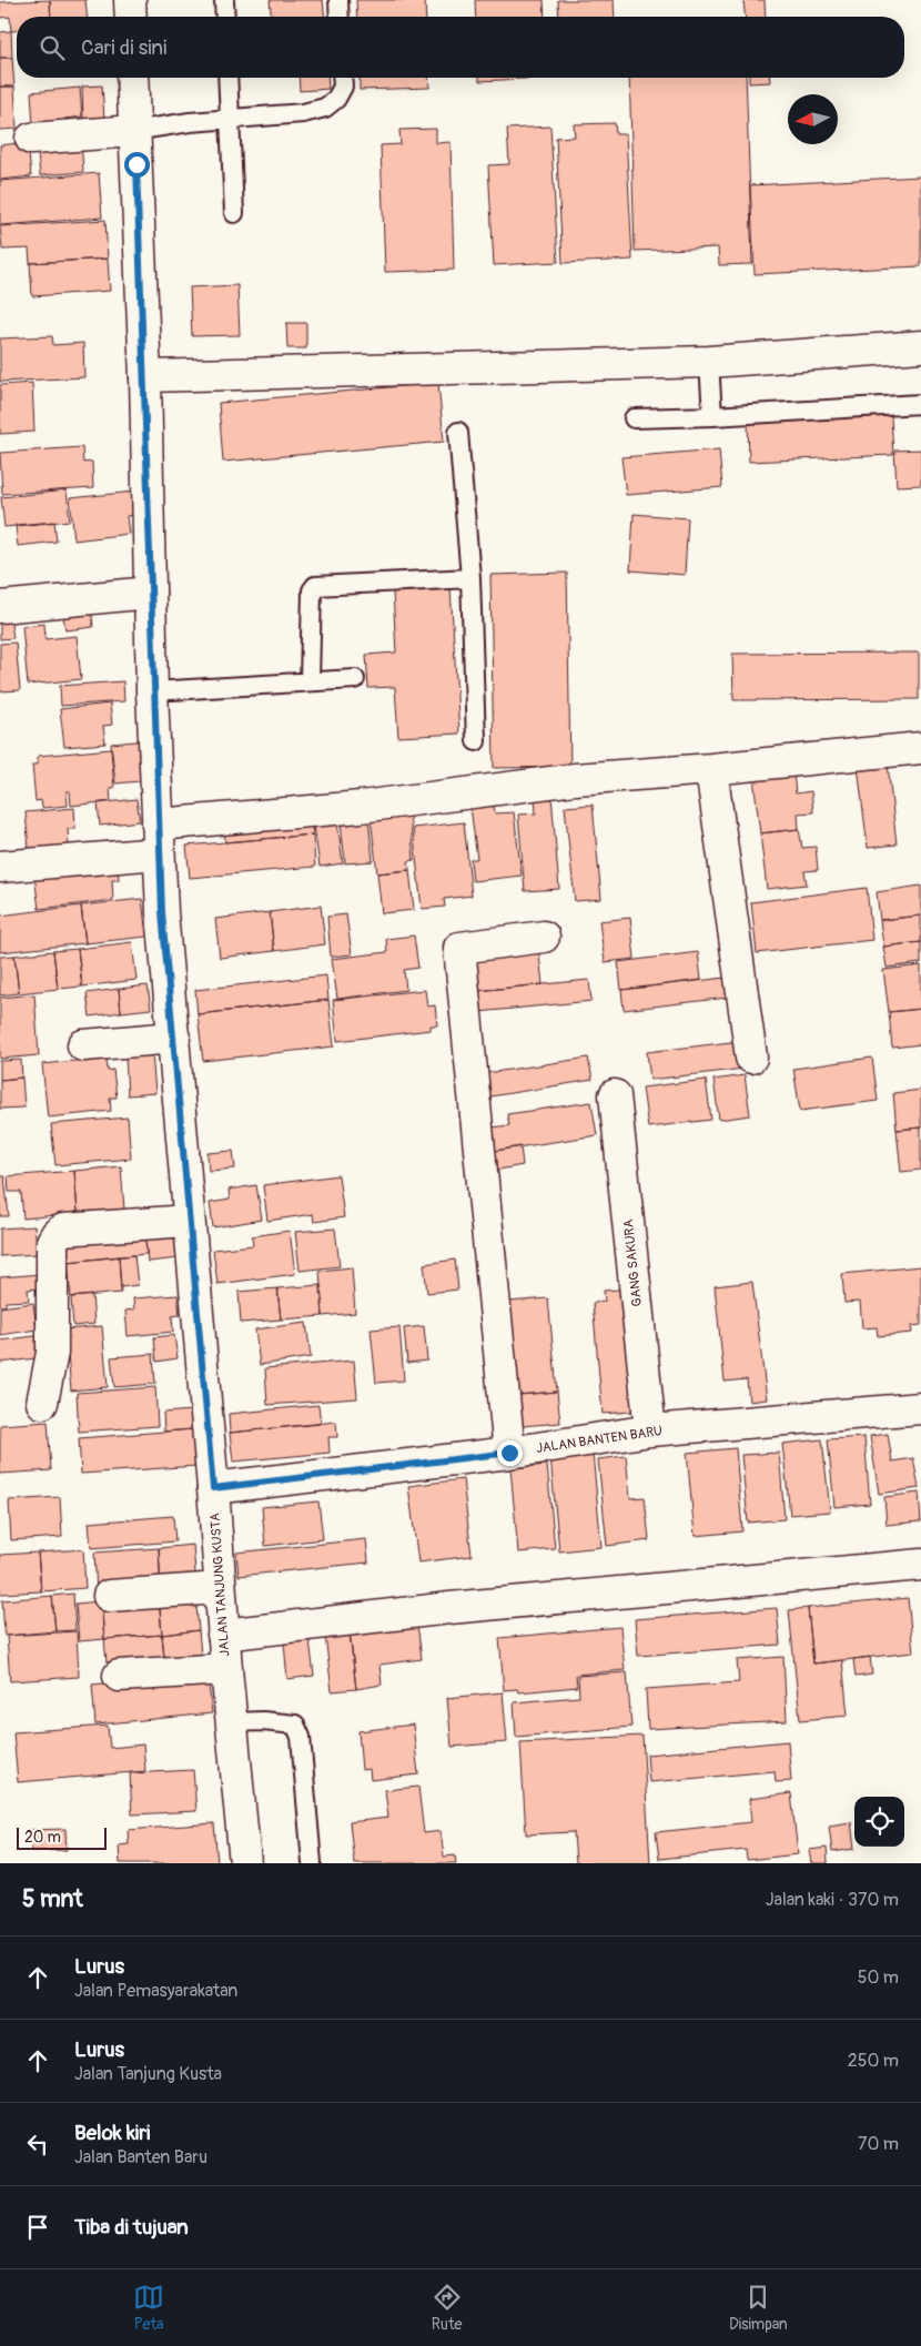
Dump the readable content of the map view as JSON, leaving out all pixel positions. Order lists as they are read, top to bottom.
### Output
{
  "streets": {
    "street": ["GANG SAKURA", "JALAN BANTEN BARU", "JALAN TANJUNG KUSTA"]
  },
  "crossings": [
    ["GANG SAKURA", "JALAN BANTEN BARU"],
    ["JALAN BANTEN BARU", "JALAN TANJUNG KUSTA"]
  ],
  "scale_bar": "20 m",
  "north": "left",
  "page": {
    "search": "Cari di sini",
    "scale": "20 m",
    "heading": ["5 mnt", "Jalan kaki · 370 m"],
    "list": [
      ["Lurus", "Jalan Pemasyarakatan", "50 m"],
      ["Lurus", "Jalan Tanjung Kusta", "250 m"],
      ["Belok kiri", "Jalan Banten Baru", "70 m"],
      "Tiba di tujuan"
    ],
    "nav": ["Peta", "Rute", "Disimpan"]
  }
}
